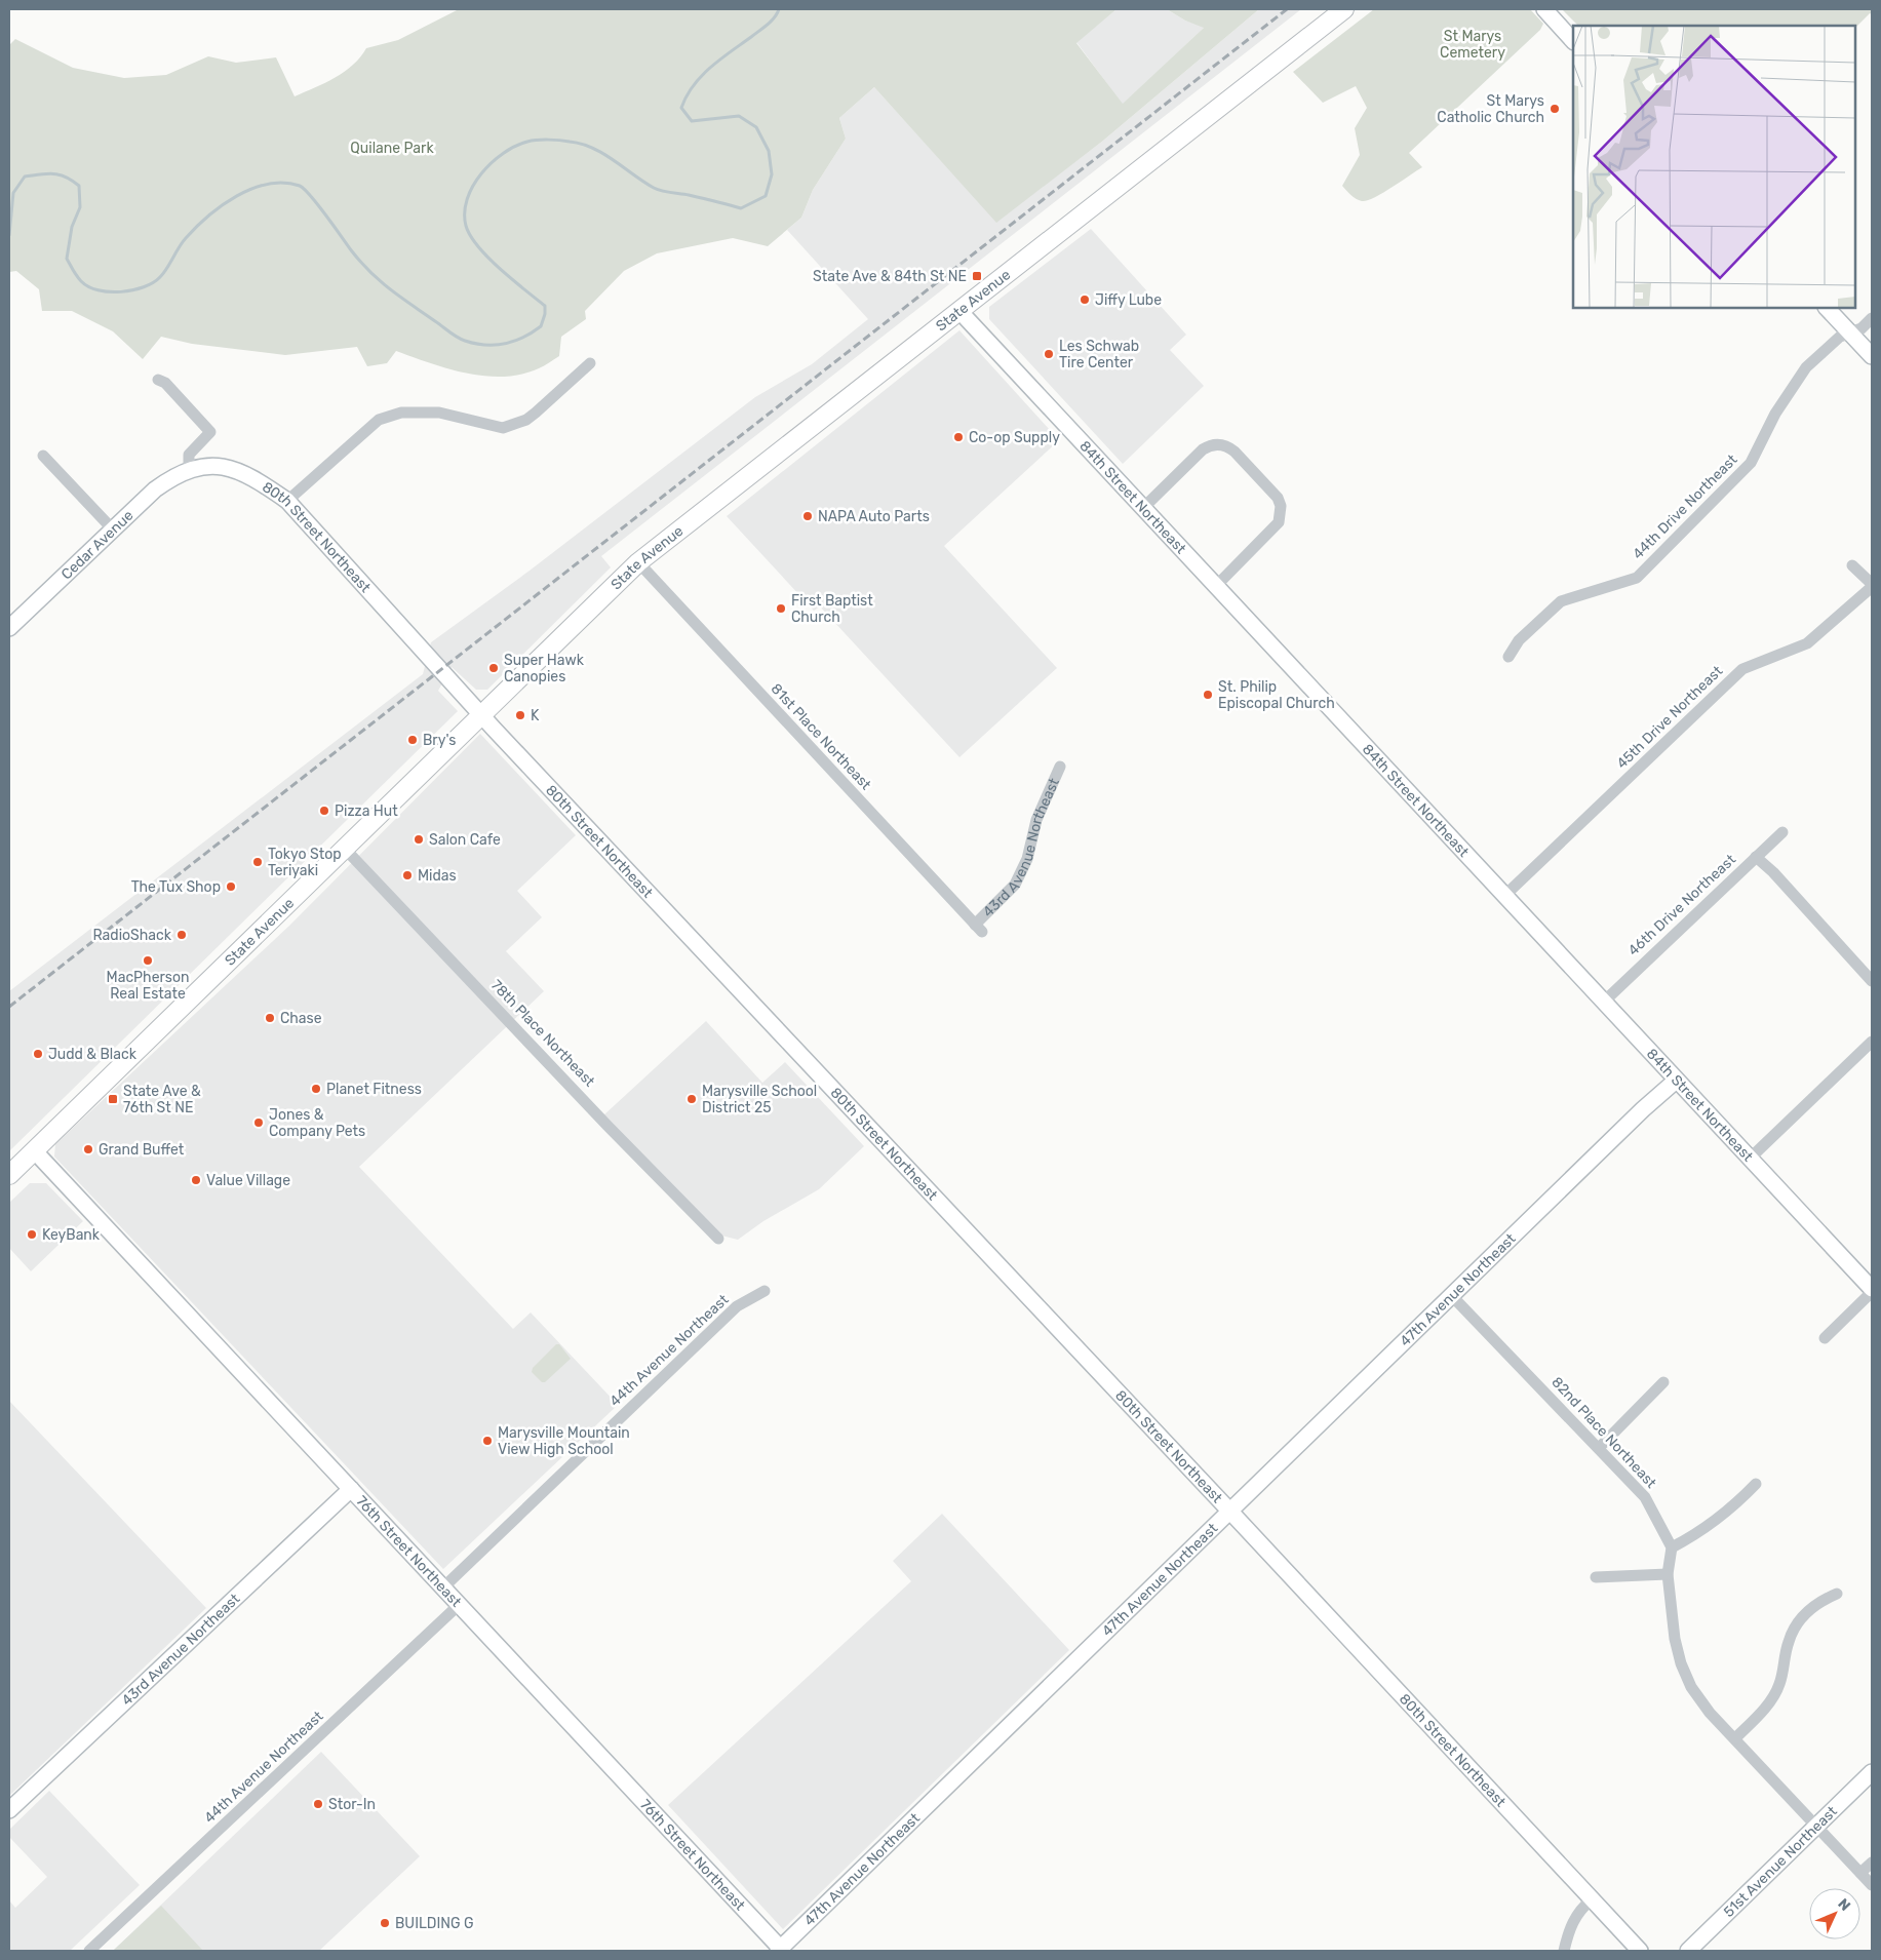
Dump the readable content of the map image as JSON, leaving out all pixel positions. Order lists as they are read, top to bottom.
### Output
{
  "streets": {
    "main road": ["State Avenue"],
    "street": [
      "84th Street Northeast",
      "44th Drive Northeast",
      "80th Street Northeast",
      "Cedar Avenue",
      "45th Drive Northeast",
      "81st Place Northeast",
      "43rd Avenue Northeast",
      "46th Drive Northeast",
      "78th Place Northeast",
      "47th Avenue Northeast",
      "44th Avenue Northeast",
      "82nd Place Northeast",
      "76th Street Northeast",
      "51st Avenue Northeast"
    ]
  },
  "crossings": [
    ["State Avenue", "84th Street Northeast"],
    ["State Avenue", "80th Street Northeast"],
    ["State Avenue", "81st Place Northeast"],
    ["State Avenue", "78th Place Northeast"],
    ["State Avenue", "76th Street Northeast"],
    ["84th Street Northeast", "45th Drive Northeast"],
    ["84th Street Northeast", "46th Drive Northeast"],
    ["84th Street Northeast", "47th Avenue Northeast"],
    ["80th Street Northeast", "Cedar Avenue"],
    ["80th Street Northeast", "47th Avenue Northeast"],
    ["81st Place Northeast", "43rd Avenue Northeast"],
    ["43rd Avenue Northeast", "76th Street Northeast"],
    ["47th Avenue Northeast", "82nd Place Northeast"],
    ["47th Avenue Northeast", "76th Street Northeast"],
    ["44th Avenue Northeast", "76th Street Northeast"]
  ],
  "parks": ["St Marys Cemetery", "Quilane Park"],
  "places": {
    "other": [
      "St Marys Catholic Church",
      "Jiffy Lube",
      "Les Schwab Tire Center",
      "Co-op Supply",
      "NAPA Auto Parts",
      "First Baptist Church",
      "Super Hawk Canopies",
      "St. Philip Episcopal Church",
      "K",
      "Bry's",
      "Pizza Hut",
      "Salon Cafe",
      "Tokyo Stop Teriyaki",
      "Midas",
      "The Tux Shop",
      "RadioShack",
      "MacPherson Real Estate",
      "Chase",
      "Judd & Black",
      "Planet Fitness",
      "Marysville School District 25",
      "Jones & Company Pets",
      "Grand Buffet",
      "Value Village",
      "KeyBank",
      "Marysville Mountain View High School",
      "Stor-In",
      "BUILDING G"
    ],
    "transit": ["State Ave & 84th St NE", "State Ave & 76th St NE"]
  },
  "north": "top right"
}
